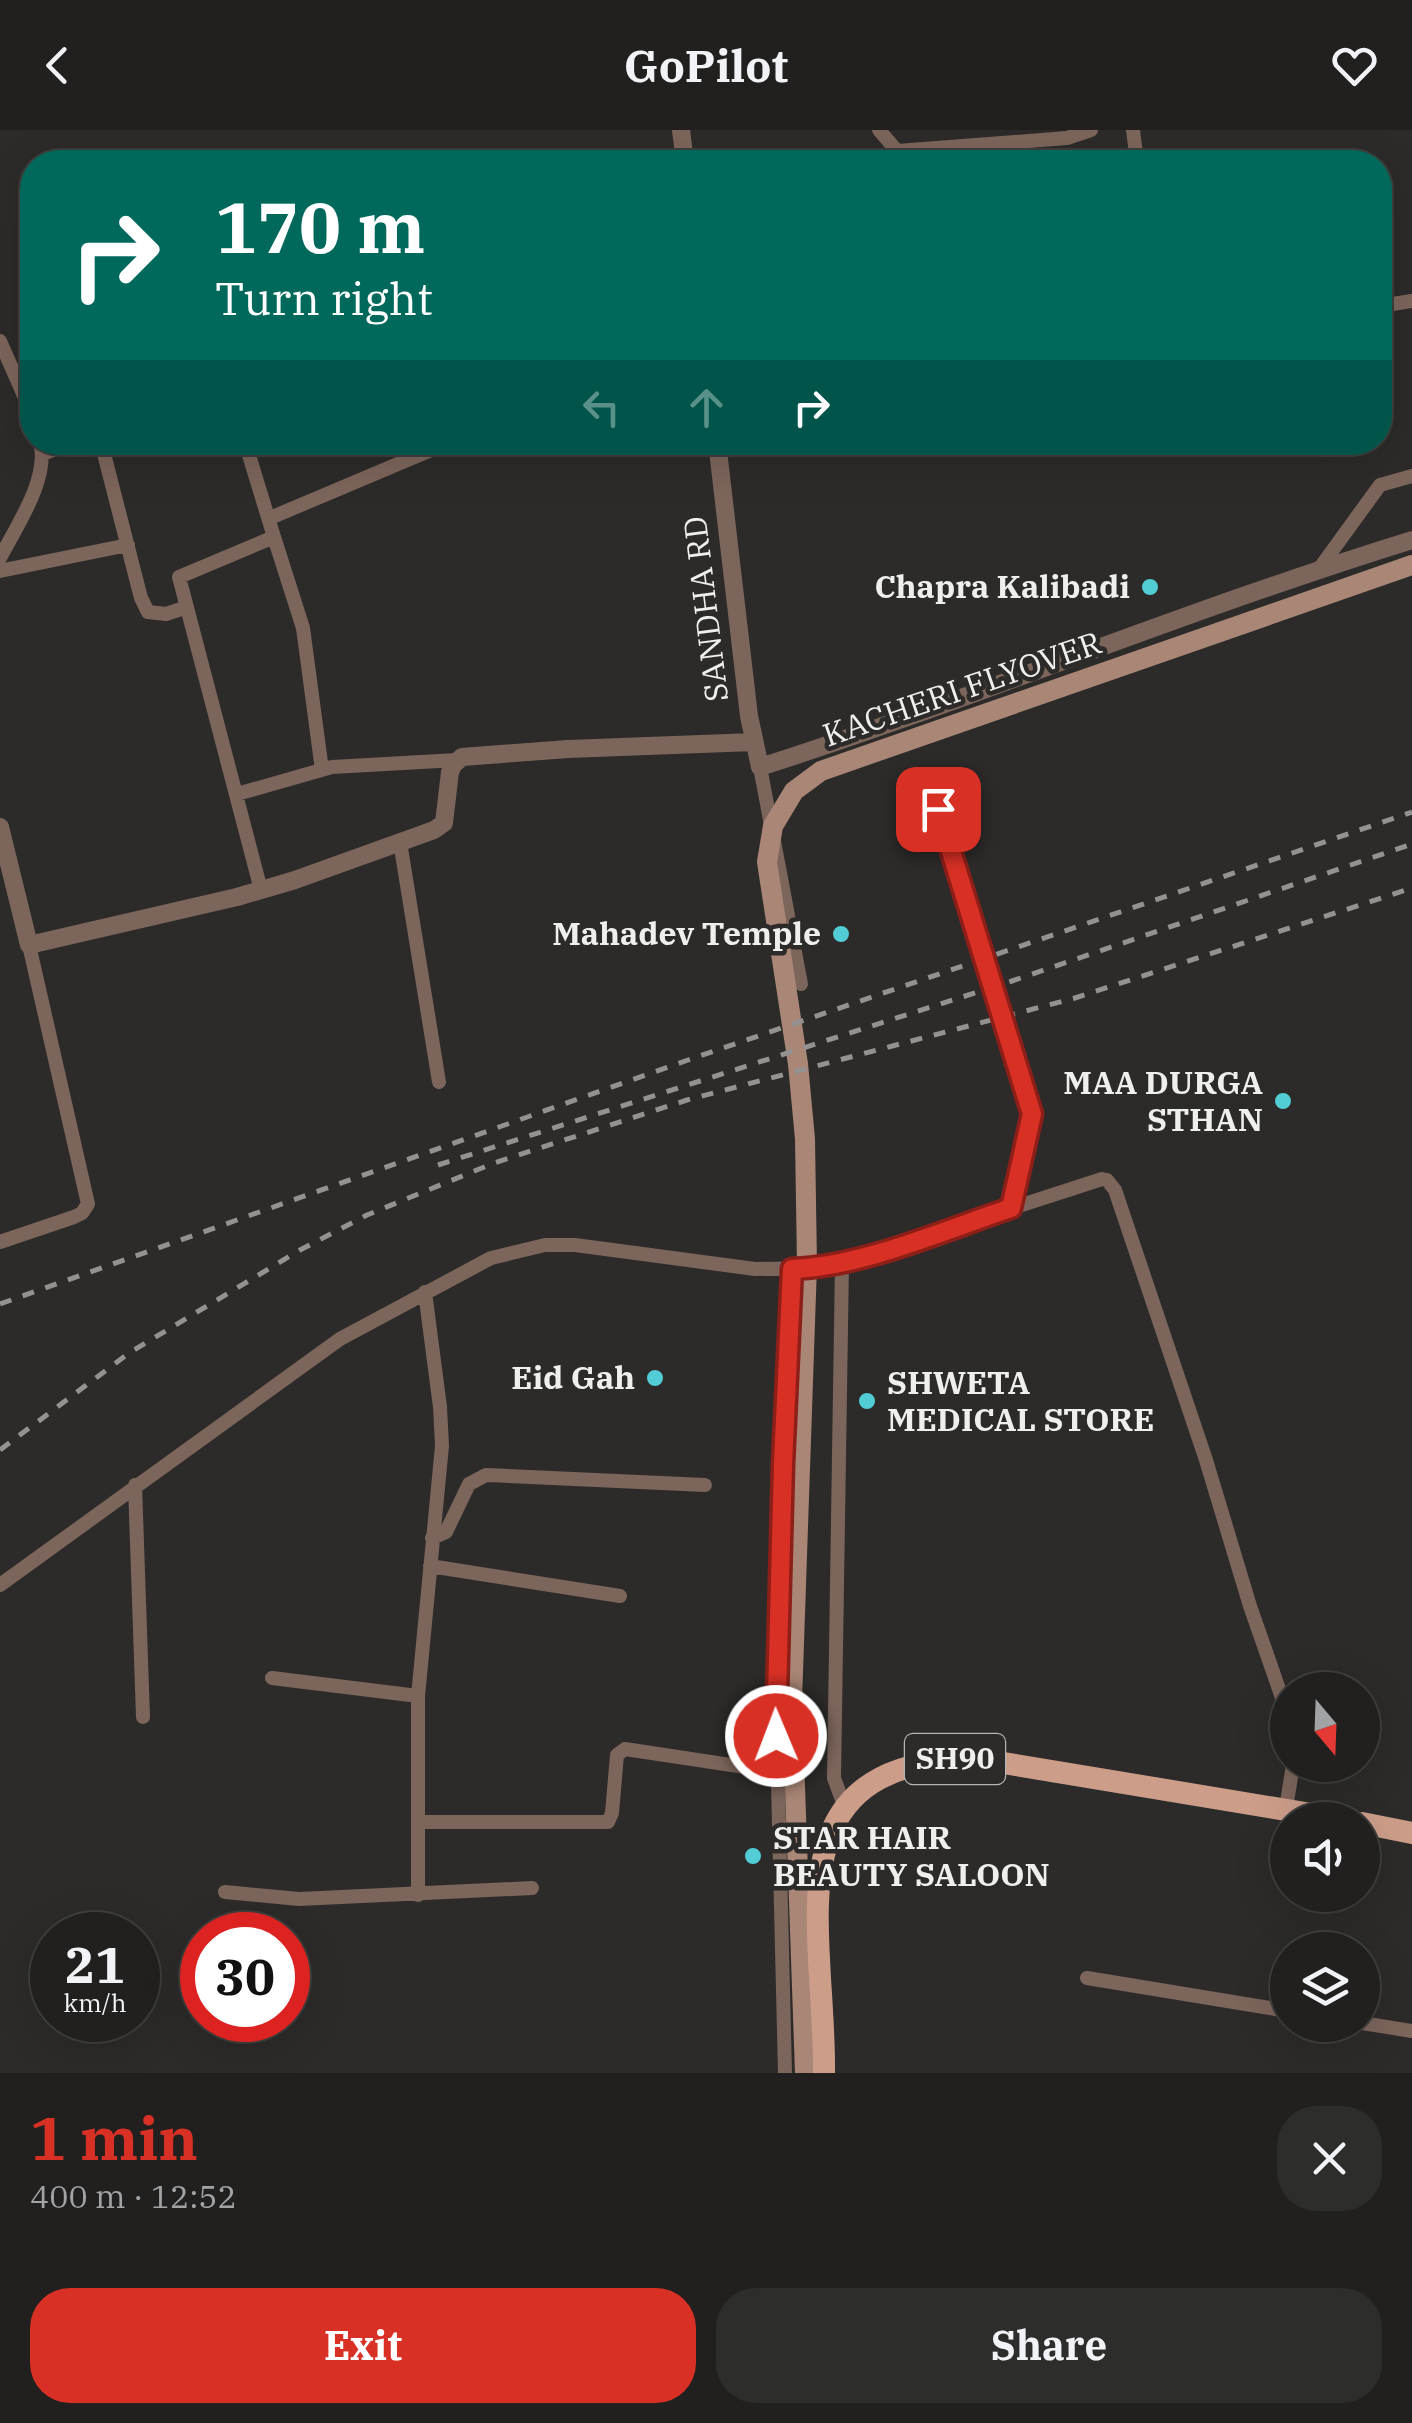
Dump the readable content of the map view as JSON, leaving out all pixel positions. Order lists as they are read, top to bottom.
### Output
{
  "streets": {
    "main road": ["KACHERI FLYOVER", "SH90"],
    "street": ["SANDHA RD"]
  },
  "places": [
    "Chapra Kalibadi",
    "Mahadev Temple",
    "MAA DURGA STHAN",
    "Eid Gah",
    "SHWETA MEDICAL STORE",
    "STAR HAIR BEAUTY SALOON"
  ],
  "north": "bottom",
  "page": {
    "header": "GoPilot",
    "turn": ["170 m", "Turn right"],
    "speed": "21 km/h",
    "limit": "30",
    "heading": ["1 min", "400 m · 12:52"],
    "buttons": ["Exit", "Share"]
  }
}
